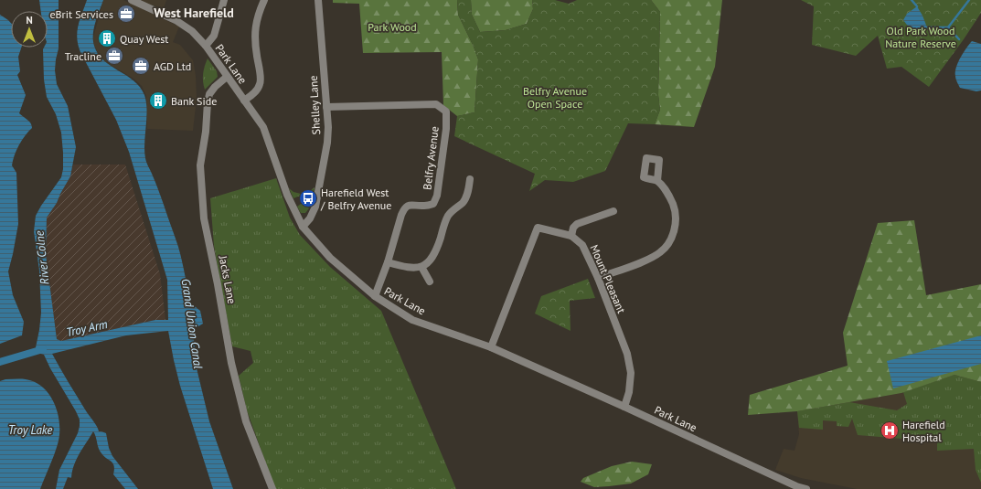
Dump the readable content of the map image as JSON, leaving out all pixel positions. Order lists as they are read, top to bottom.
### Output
{
  "streets": {
    "street": [
      "Park Lane",
      "Shelley Lane",
      "Belfry Avenue",
      "Mount Pleasant",
      "Jacks Lane"
    ]
  },
  "crossings": [
    ["Park Lane", "Shelley Lane"],
    ["Park Lane", "Belfry Avenue"],
    ["Park Lane", "Mount Pleasant"],
    ["Park Lane", "Jacks Lane"],
    ["Shelley Lane", "Belfry Avenue"]
  ],
  "districts": ["West Harefield"],
  "water": [
    "River Colne",
    "Grand Union Canal",
    "Troy Arm",
    "Troy Lake"
  ],
  "parks": ["Park Wood", "Old Park Wood Nature Reserve", "Belfry Avenue Open Space"],
  "places": {
    "office": ["eBrit Services", "Tracline", "AGD Ltd"],
    "building": ["Quay West", "Bank Side"],
    "bus stop": ["Harefield West / Belfry Avenue"],
    "hospital": ["Harefield Hospital"]
  },
  "north": "top"
}
